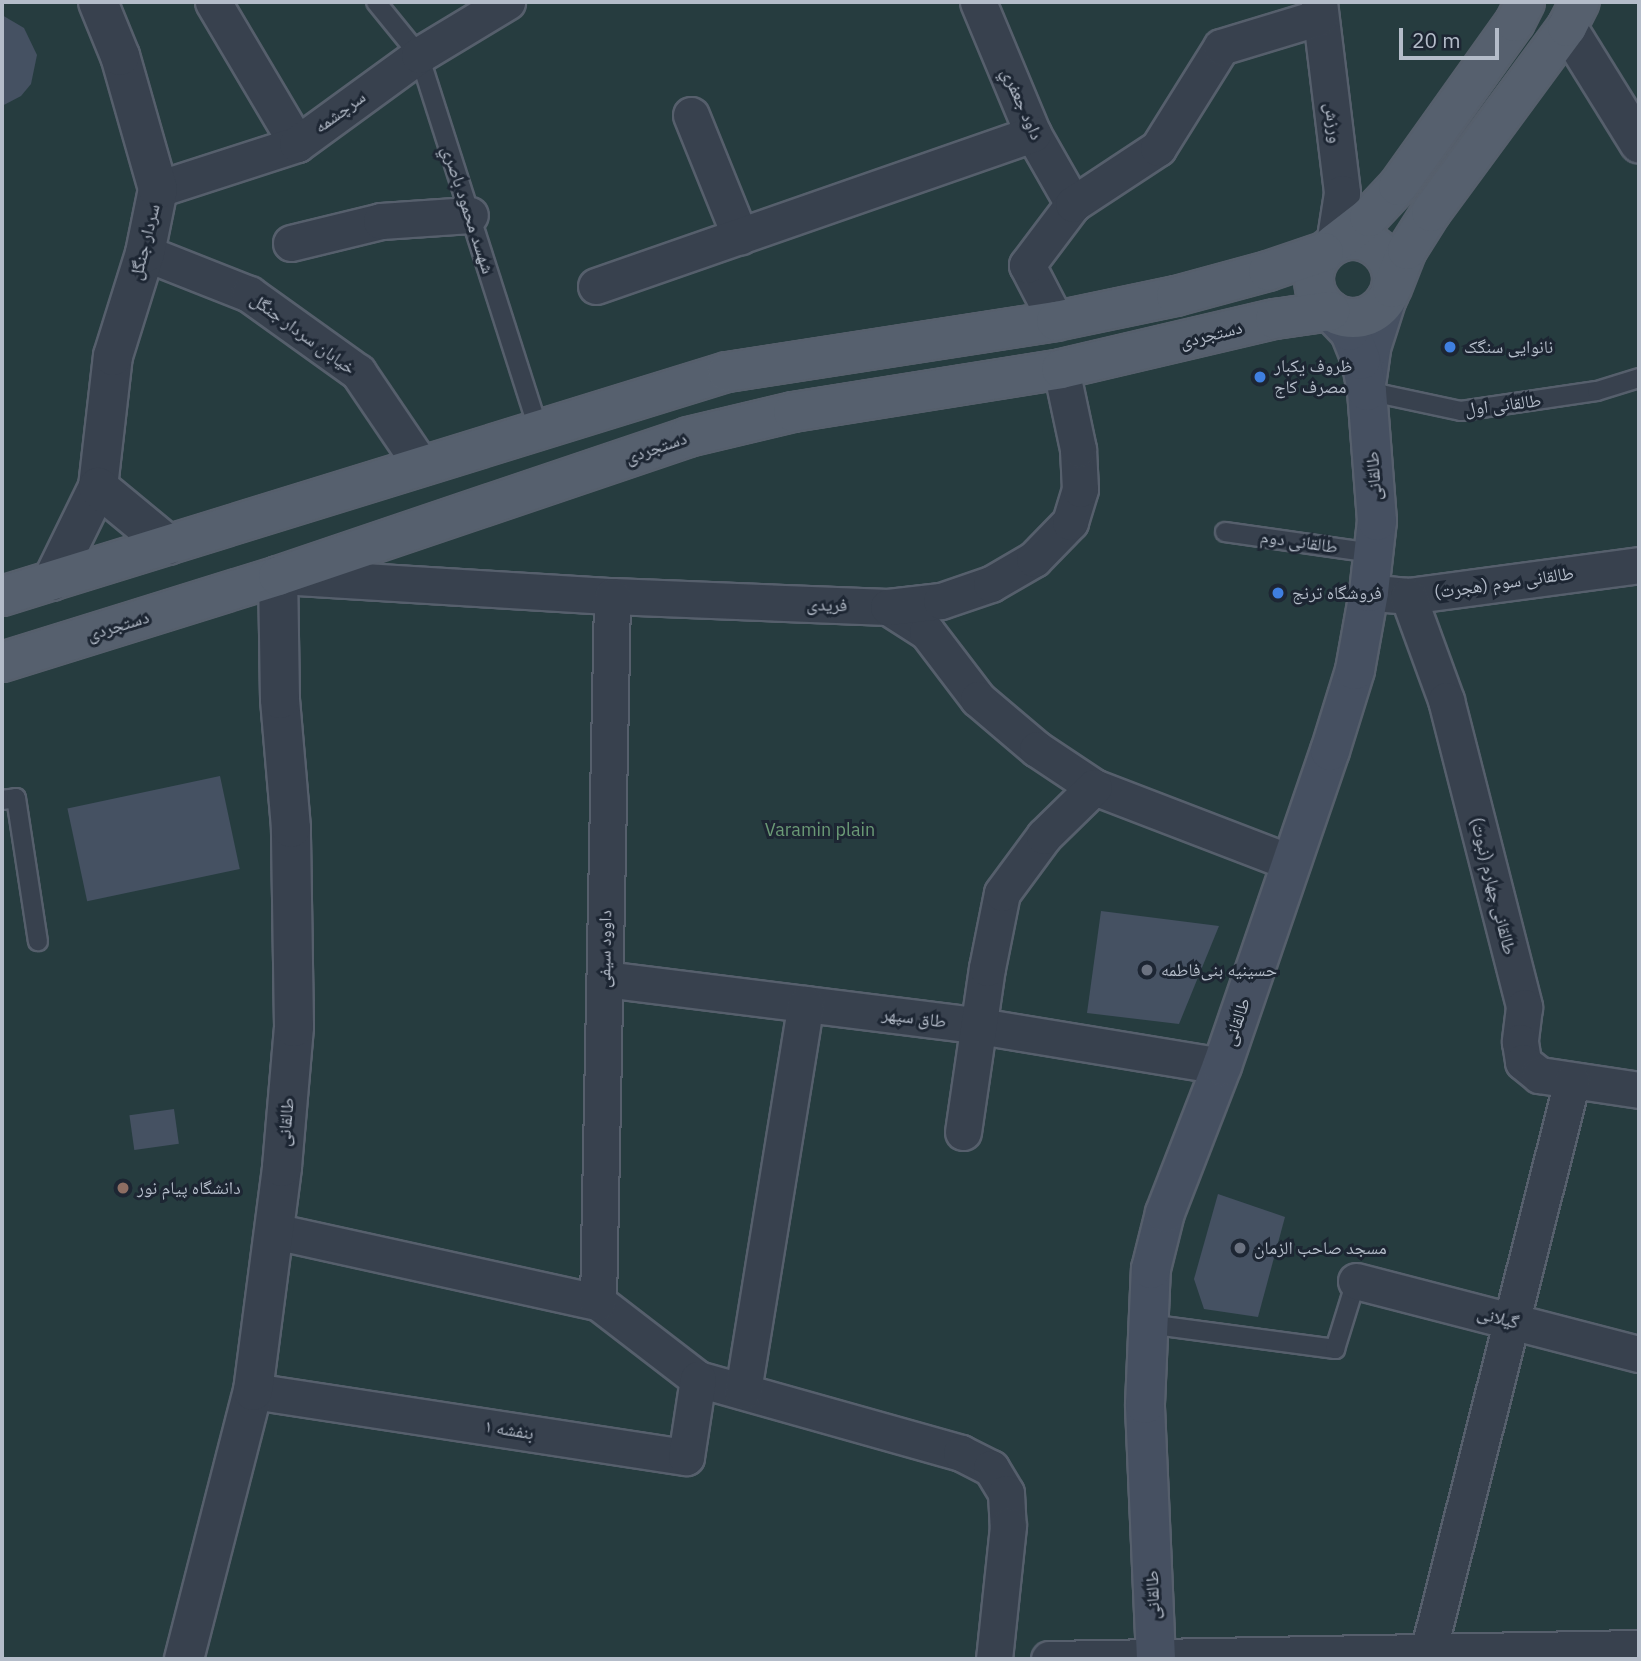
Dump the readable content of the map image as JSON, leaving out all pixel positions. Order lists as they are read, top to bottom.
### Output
{
  "streets": {
    "main road": ["دستجردی", "طالقانی"],
    "street": [
      "داود جعفري",
      "سرچشمه",
      "ورزش",
      "سردار جنگل",
      "خیابان سردار جنگل",
      "طالقانی سوم (هجرت)",
      "فریدی",
      "طالقانی چهارم (نبوت)",
      "داوود سیفی",
      "طاق سپهر",
      "گیلانی",
      "بنفشه ۱"
    ],
    "lane": ["شهسد محمود باصري", "طالقانی اول", "طالقانی دوم"]
  },
  "crossings": [
    ["سرچشمه", "شهسد محمود باصري"],
    ["سرچشمه", "سردار جنگل"],
    ["ورزش", "دستجردی"],
    ["ورزش", "طالقانی"],
    ["سردار جنگل", "خیابان سردار جنگل"],
    ["دستجردی", "طالقانی"],
    ["دستجردی", "فریدی"],
    ["طالقانی اول", "طالقانی"],
    ["طالقانی", "طالقانی دوم"],
    ["طالقانی", "طالقانی سوم (هجرت)"],
    ["طالقانی", "فریدی"],
    ["طالقانی", "طاق سپهر"],
    ["طالقانی", "بنفشه ۱"],
    ["طالقانی سوم (هجرت)", "طالقانی چهارم (نبوت)"],
    ["فریدی", "داوود سیفی"],
    ["داوود سیفی", "طاق سپهر"]
  ],
  "parks": ["Varamin plain"],
  "places": [
    "نانوایی سنگک",
    "ظروف یکبار مصرف کاج",
    "فروشگاه ترنج",
    "حسینیه بنی‌فاطمه",
    "دانشگاه پیام نور",
    "مسجد صاحب الزمان"
  ],
  "scale_bar": "20 m"
}
